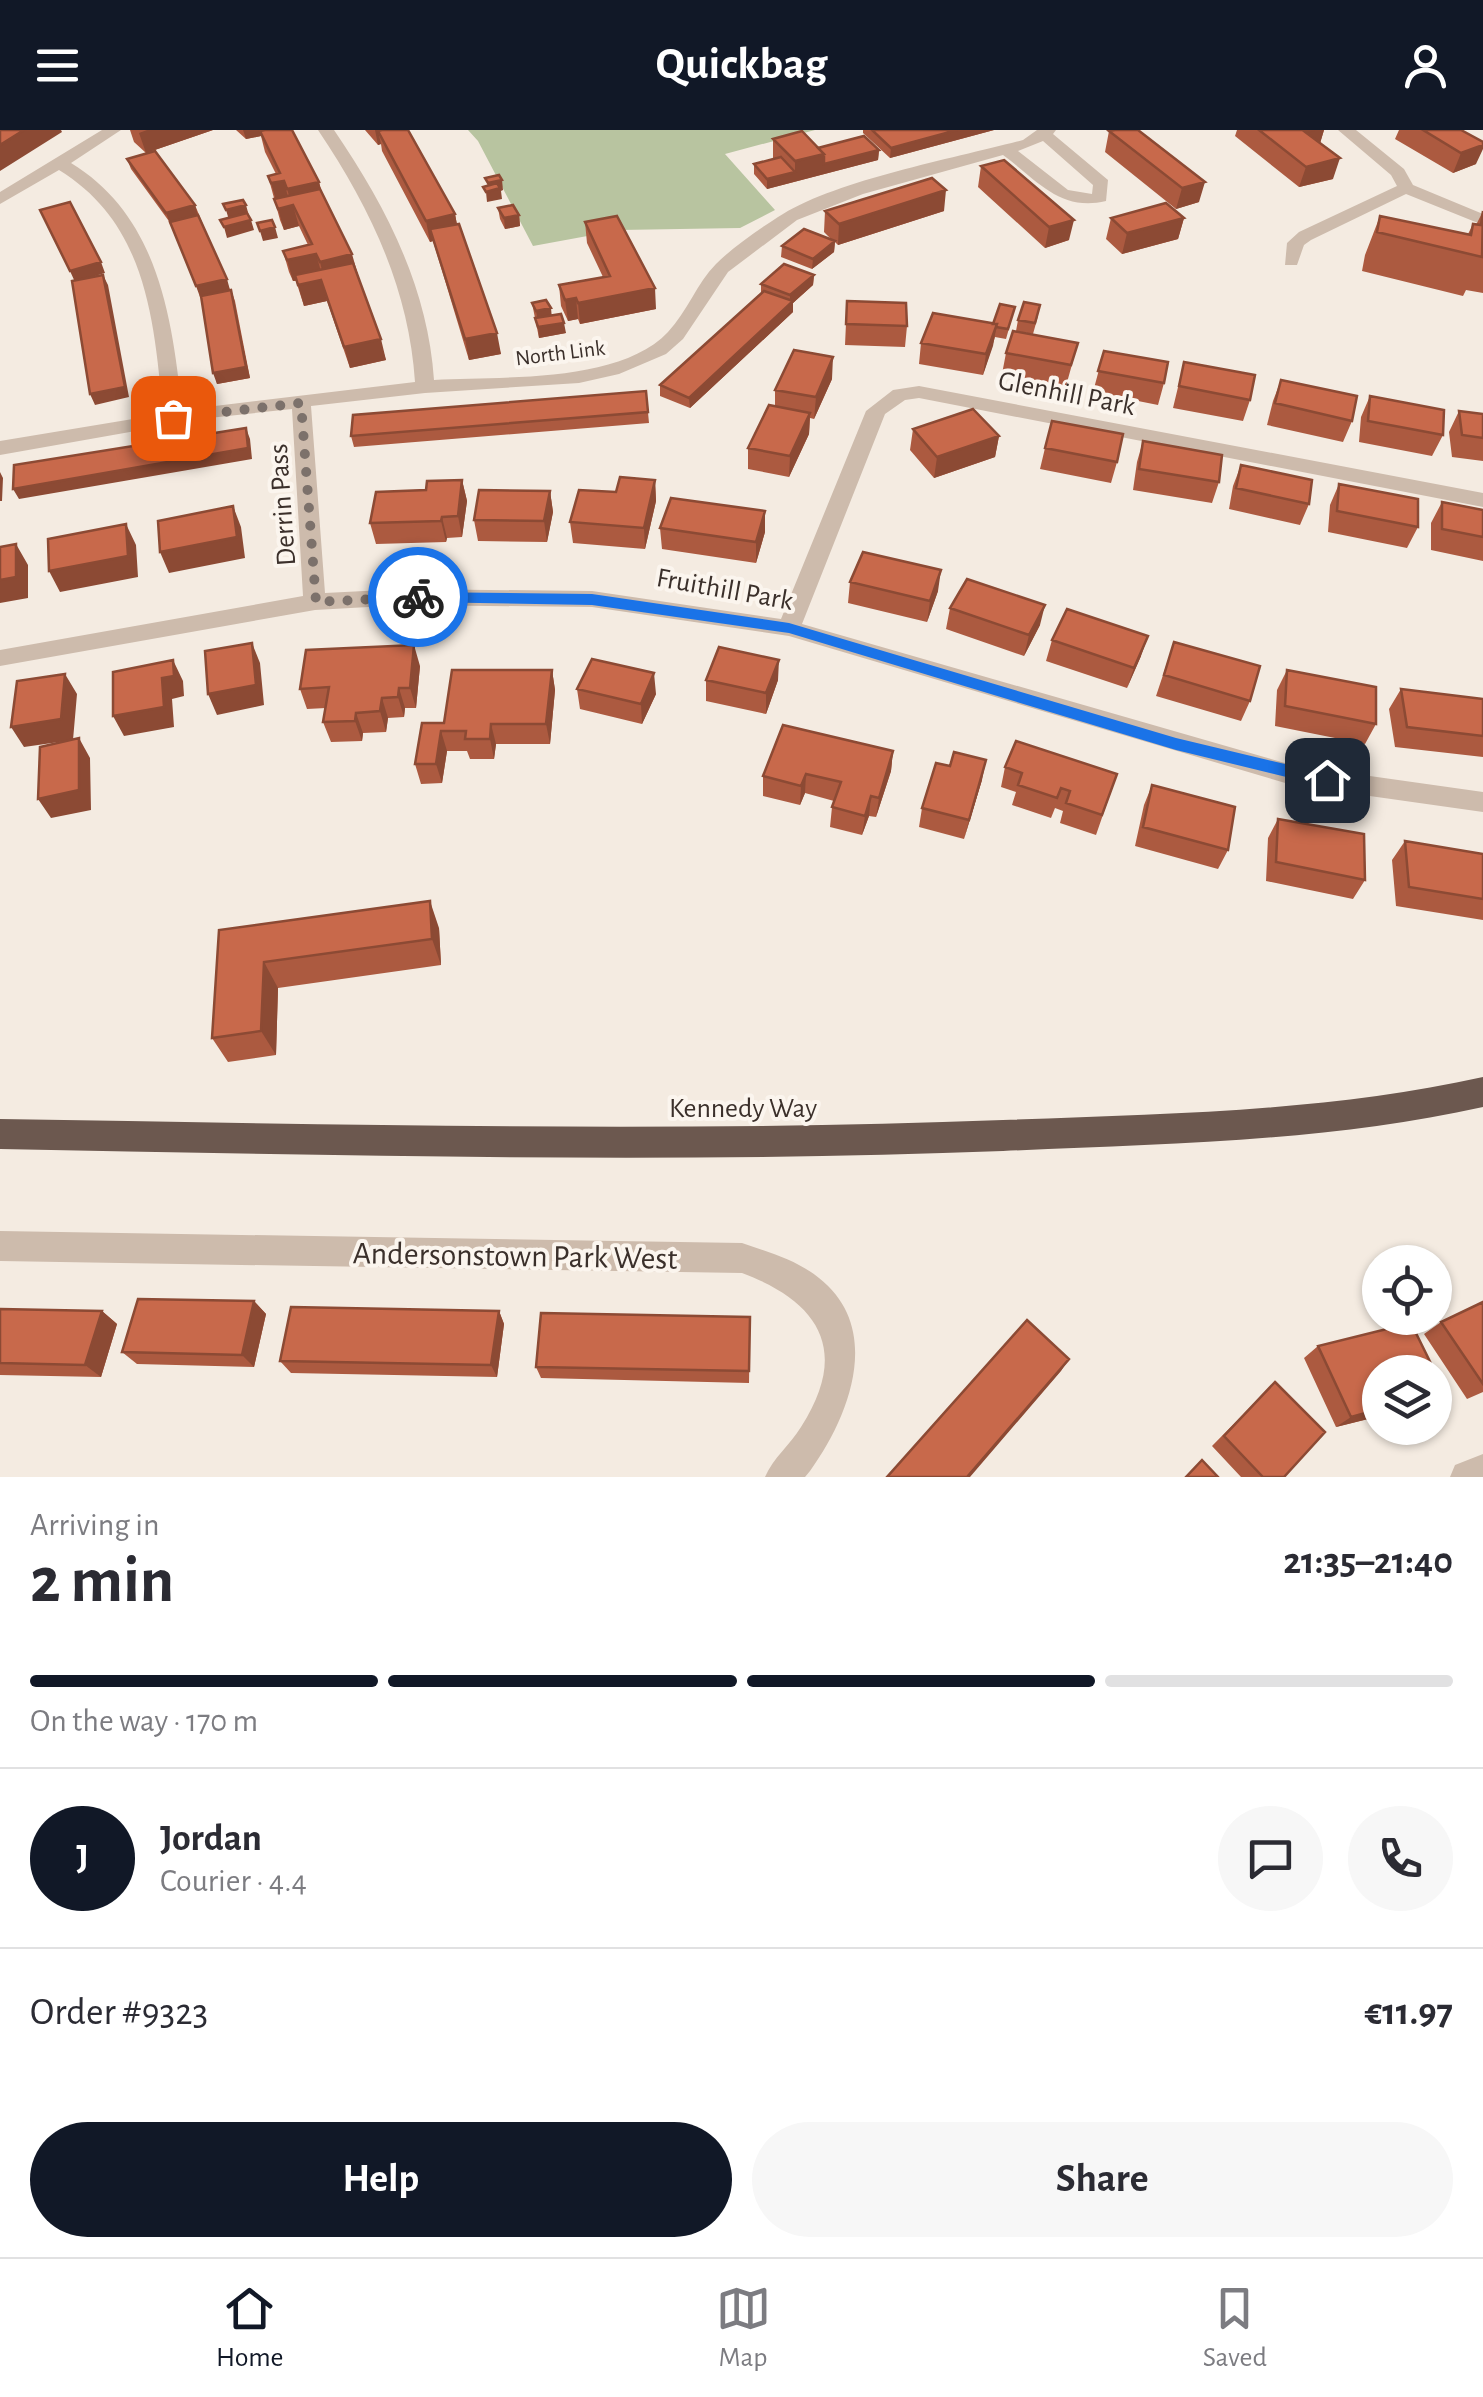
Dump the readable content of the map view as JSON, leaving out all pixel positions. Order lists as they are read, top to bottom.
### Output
{
  "streets": {
    "highway": ["Kennedy Way"],
    "street": [
      "North Link",
      "Glenhill Park",
      "Derrin Pass",
      "Fruithill Park",
      "Andersonstown Park West"
    ]
  },
  "crossings": [
    ["North Link", "Derrin Pass"],
    ["Glenhill Park", "Fruithill Park"],
    ["Derrin Pass", "Fruithill Park"]
  ],
  "page": {
    "header": "Quickbag",
    "heading": ["2 min", "Arriving in", "21:35–21:40"],
    "panel": [
      "Jordan",
      "Courier · 4.4",
      "Order #9323",
      "€11.97"
    ],
    "bar": "On the way · 170 m",
    "round": "J",
    "buttons": ["Help", "Share"],
    "tabs": ["Home", "Map", "Saved"]
  }
}
